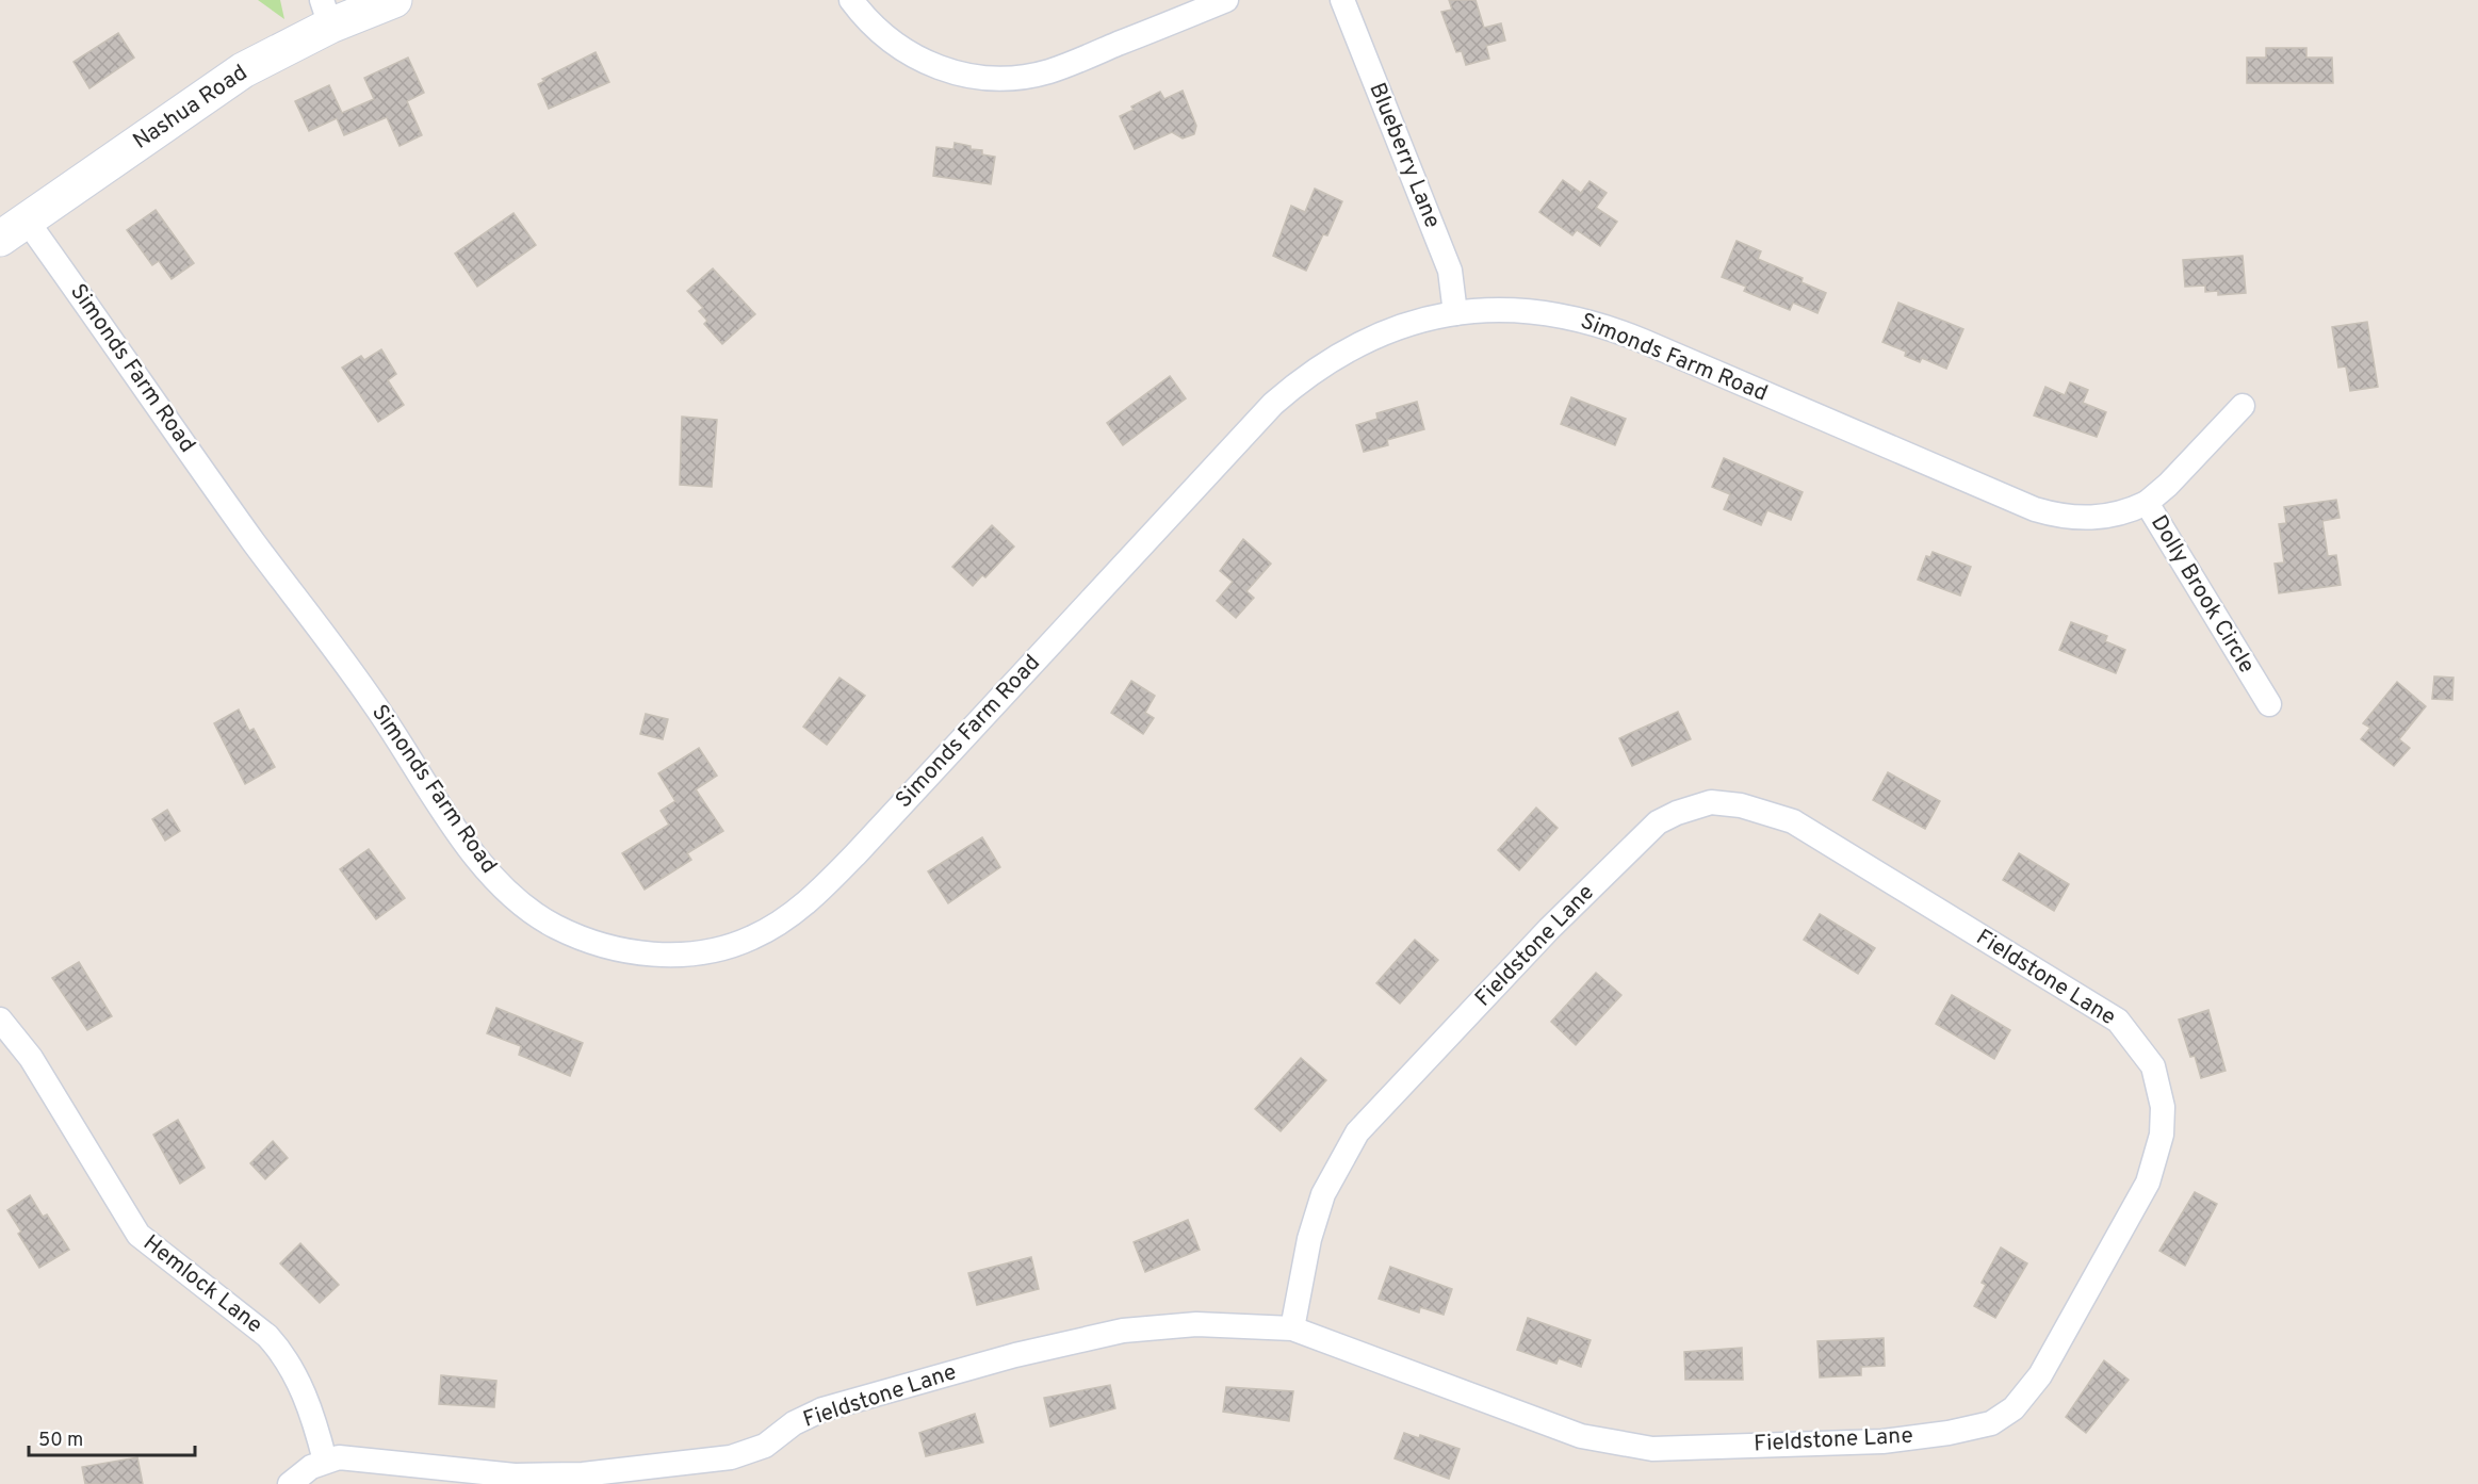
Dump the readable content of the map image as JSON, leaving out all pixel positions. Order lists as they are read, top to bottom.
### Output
{
  "streets": {
    "main road": ["Nashua Road"],
    "street": [
      "Blueberry Lane",
      "Simonds Farm Road",
      "Dolly Brook Circle",
      "Fieldstone Lane",
      "Hemlock Lane"
    ]
  },
  "crossings": [
    ["Nashua Road", "Simonds Farm Road"],
    ["Blueberry Lane", "Simonds Farm Road"],
    ["Simonds Farm Road", "Dolly Brook Circle"],
    ["Fieldstone Lane", "Hemlock Lane"]
  ],
  "scale_bar": "50 m"
}
